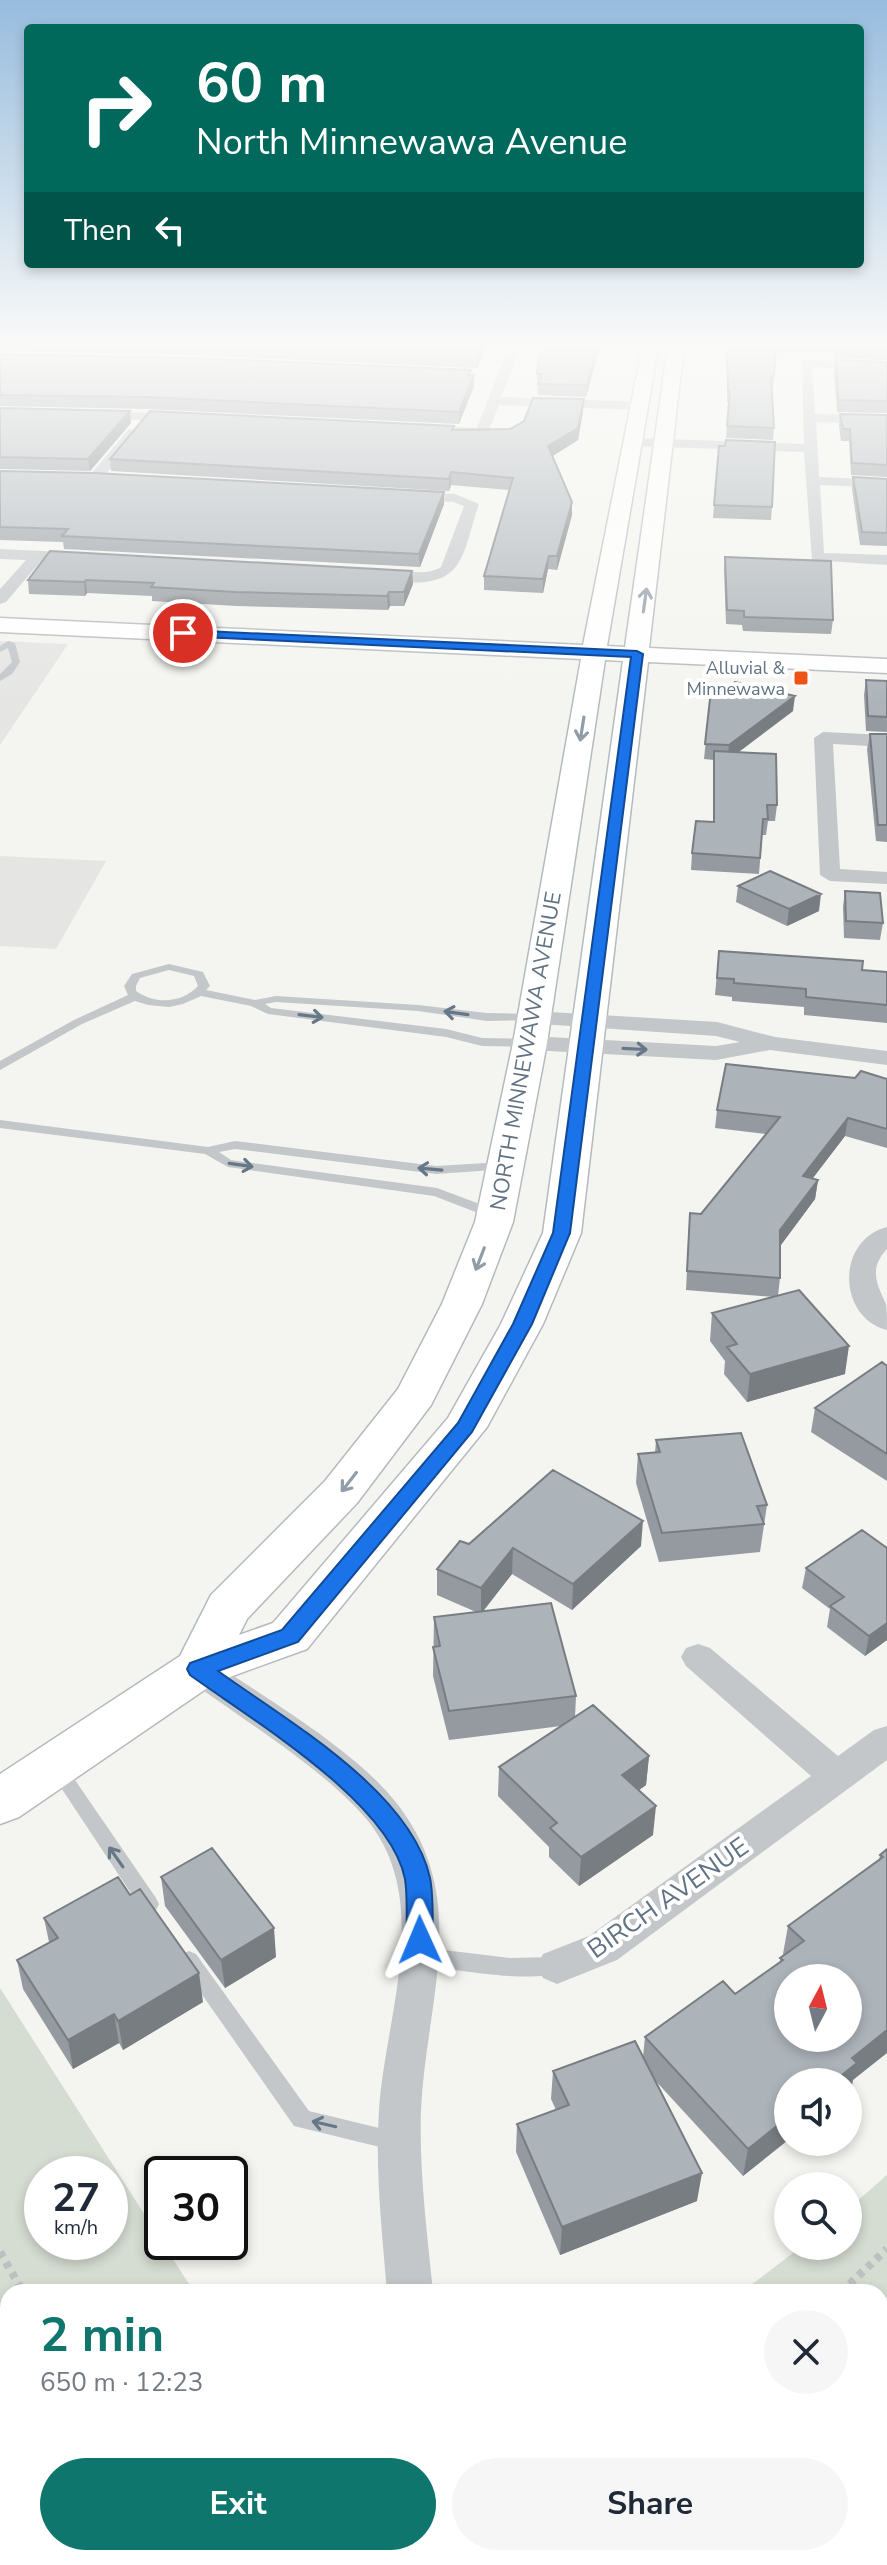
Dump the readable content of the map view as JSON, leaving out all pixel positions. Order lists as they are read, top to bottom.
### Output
{
  "streets": {
    "main road": ["NORTH MINNEWAWA AVENUE"],
    "street": ["BIRCH AVENUE"]
  },
  "places": {
    "transit": ["Alluvial & Minnewawa"]
  },
  "north": "top",
  "page": {
    "turn": ["60 m", "North Minnewawa Avenue"],
    "then": "Then",
    "speed": "27 km/h",
    "limit": "30",
    "heading": ["2 min", "650 m · 12:23"],
    "buttons": ["Exit", "Share"]
  }
}
